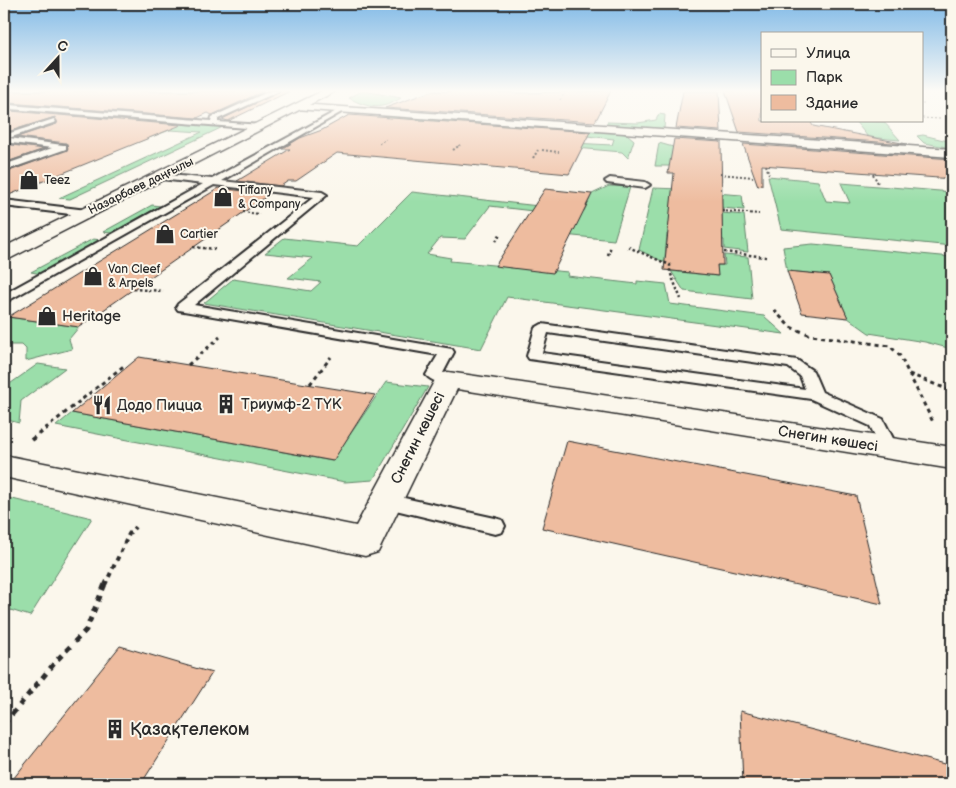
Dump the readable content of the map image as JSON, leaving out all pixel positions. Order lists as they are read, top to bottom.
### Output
{
  "streets": {
    "street": ["Назарбаев даңғылы", "Снегин көшесі"]
  },
  "places": {
    "shop": [
      "Teez",
      "Tiffany & Company",
      "Cartier",
      "Van Cleef & Arpels",
      "Heritage"
    ],
    "building": ["Триумф-2 ТҮК", "Қазақтелеком"],
    "restaurant": ["Додо Пицца"]
  },
  "legend": ["Улица", "Парк", "Здание"],
  "north": "top"
}
